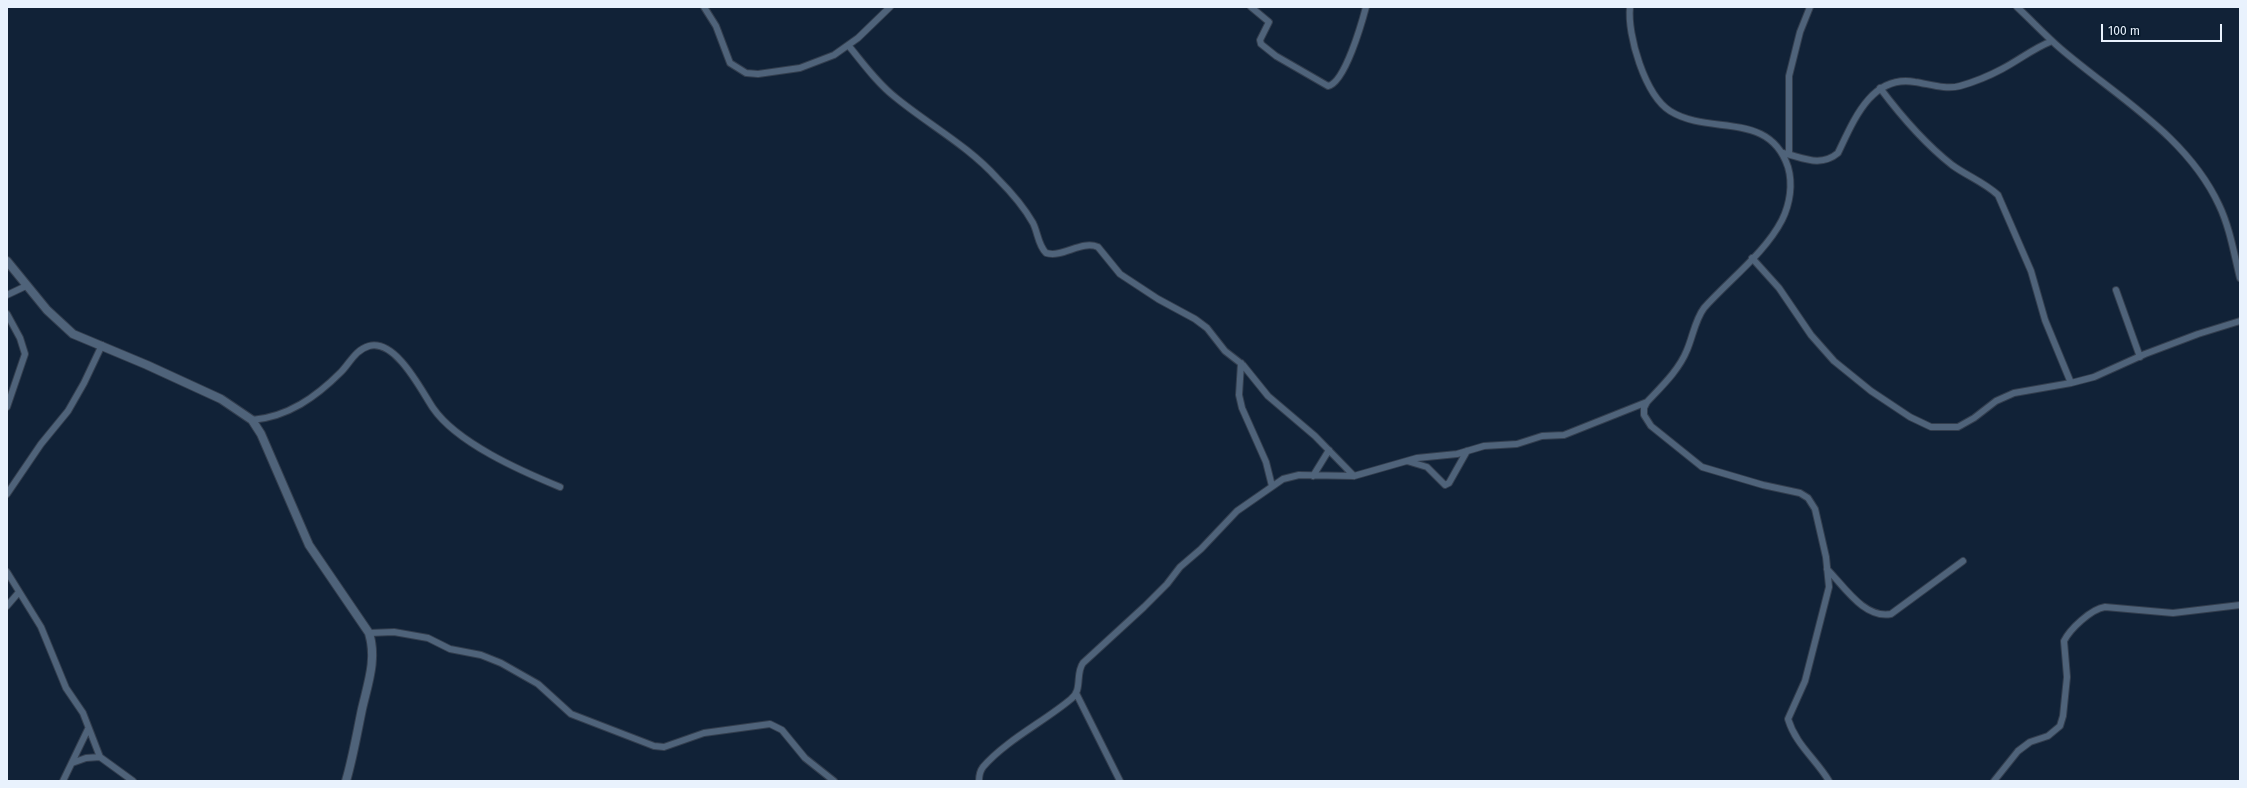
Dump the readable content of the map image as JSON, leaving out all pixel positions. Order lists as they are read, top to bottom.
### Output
{
  "scale_bar": "100 m"
}
